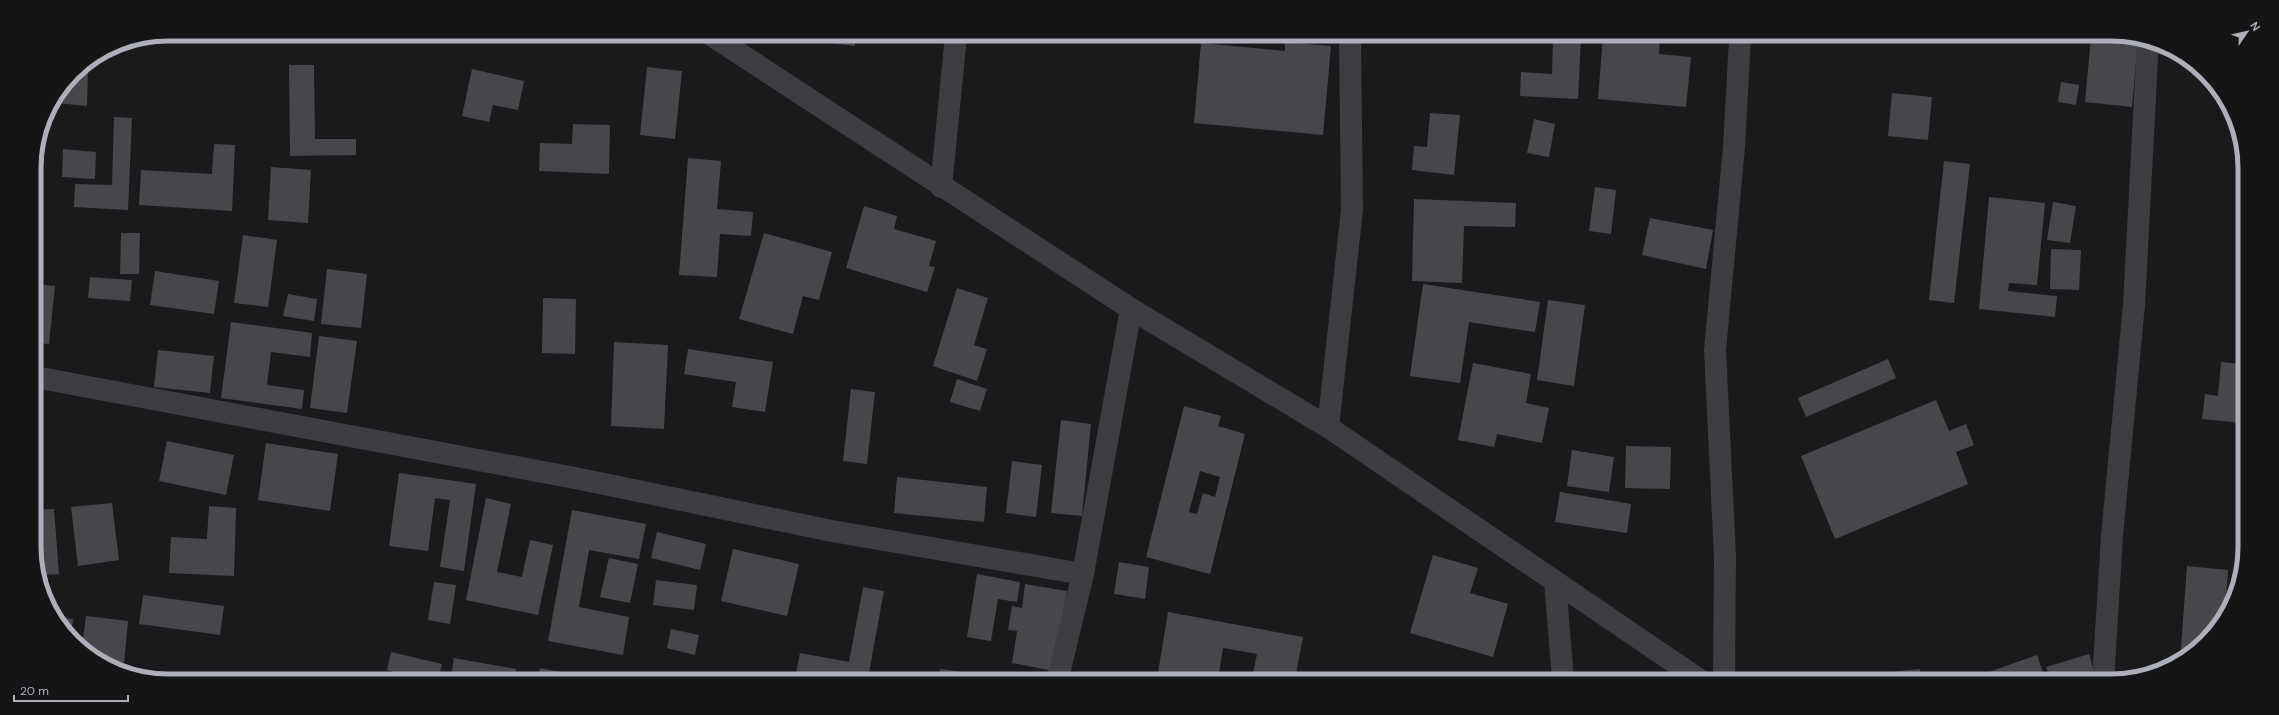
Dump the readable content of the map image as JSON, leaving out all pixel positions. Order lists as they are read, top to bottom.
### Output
{
  "scale_bar": "20 m",
  "north": "top right"
}
